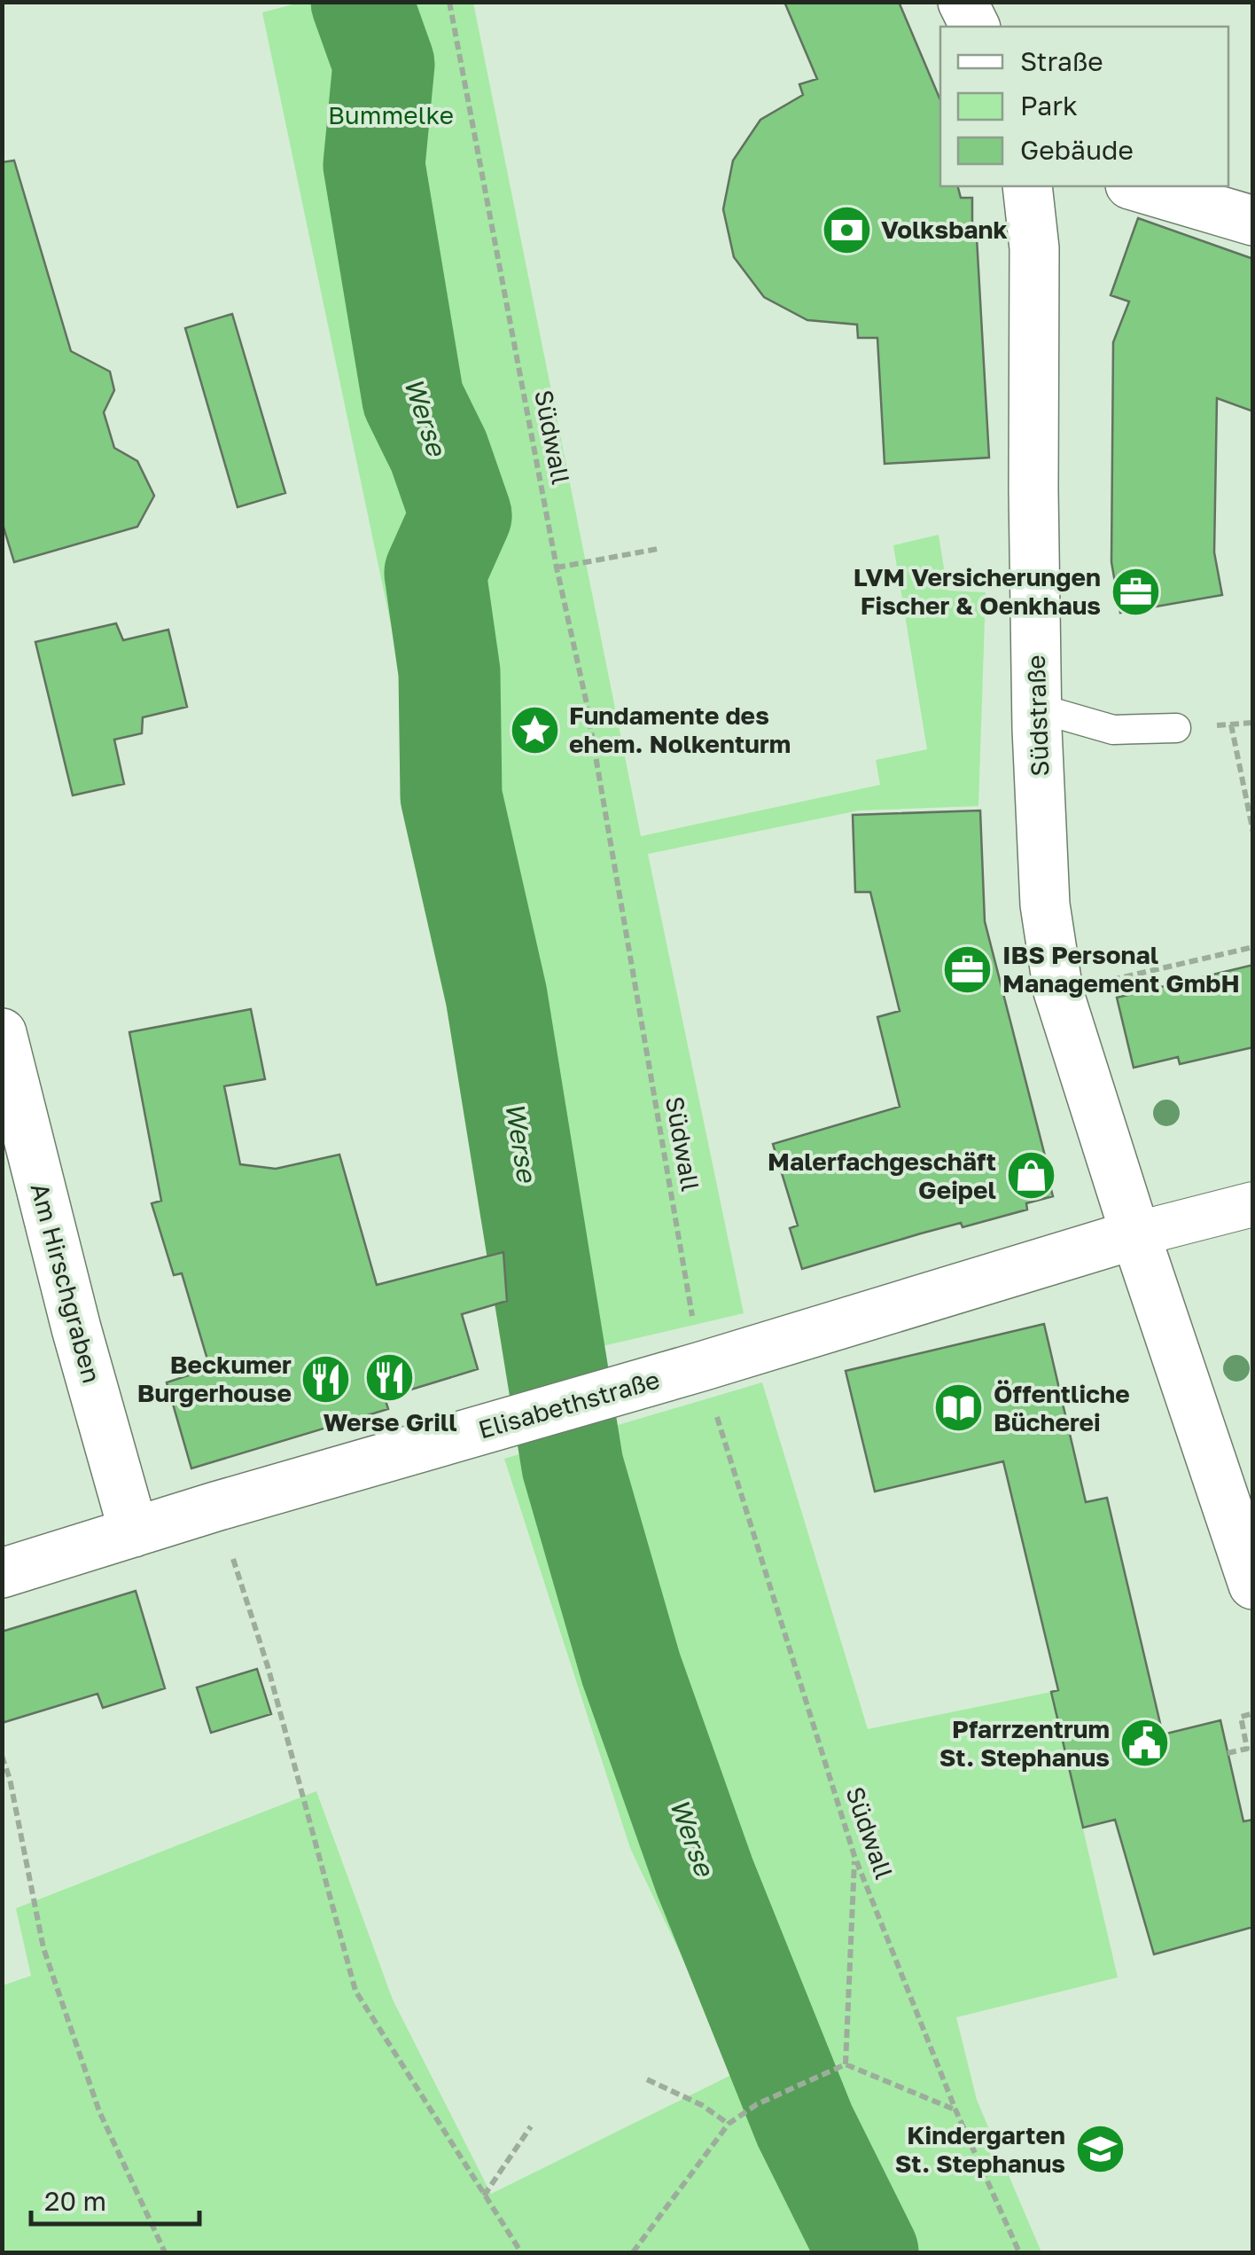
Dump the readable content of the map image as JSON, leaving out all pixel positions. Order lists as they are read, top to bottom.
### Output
{
  "streets": {
    "street": ["Südstraße", "Am Hirschgraben", "Elisabethstraße"],
    "path": ["Südwall"]
  },
  "crossings": [
    ["Südwall", "Elisabethstraße"],
    ["Südstraße", "Elisabethstraße"],
    ["Am Hirschgraben", "Elisabethstraße"]
  ],
  "water": ["Werse"],
  "parks": ["Bummelke"],
  "places": {
    "bank": ["Volksbank"],
    "office": ["LVM Versicherungen Fischer & Oenkhaus", "IBS Personal Management GmbH"],
    "place": ["Fundamente des ehem. Nolkenturm"],
    "shop": ["Malerfachgeschäft Geipel"],
    "restaurant": ["Werse Grill", "Beckumer Burgerhouse"],
    "library": ["Öffentliche Bücherei"],
    "public building": ["Pfarrzentrum St. Stephanus"],
    "school or university": ["Kindergarten St. Stephanus"]
  },
  "legend": ["Straße", "Park", "Gebäude"],
  "scale_bar": "20 m"
}
